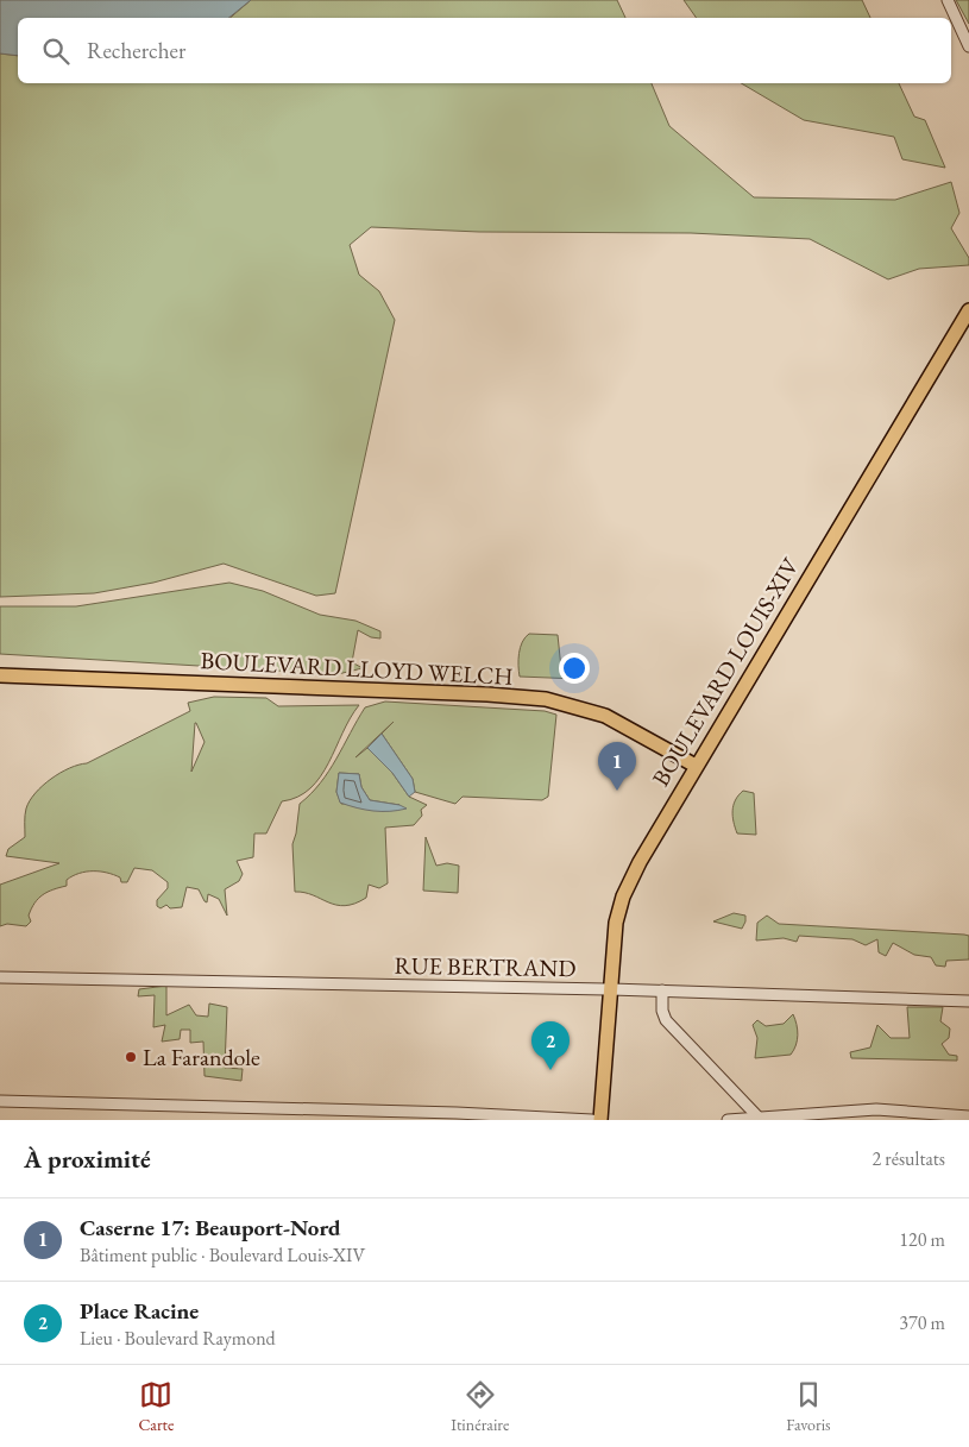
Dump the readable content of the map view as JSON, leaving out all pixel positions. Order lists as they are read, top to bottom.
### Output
{
  "streets": {
    "main road": ["BOULEVARD LLOYD WELCH", "BOULEVARD LOUIS-XIV"],
    "street": ["RUE BERTRAND"]
  },
  "crossings": [
    ["BOULEVARD LLOYD WELCH", "BOULEVARD LOUIS-XIV"],
    ["BOULEVARD LOUIS-XIV", "RUE BERTRAND"]
  ],
  "places": ["La Farandole"],
  "page": {
    "search": "Rechercher",
    "pins": ["1", "2"],
    "heading": ["À proximité", "2 résultats"],
    "list": [
      {
        "mark": "1",
        "name": "Caserne 17: Beauport-Nord",
        "note": "Bâtiment public · Boulevard Louis-XIV",
        "value": "120 m"
      },
      {
        "mark": "2",
        "name": "Place Racine",
        "note": "Lieu · Boulevard Raymond",
        "value": "370 m"
      }
    ],
    "nav": ["Carte", "Itinéraire", "Favoris"]
  }
}
